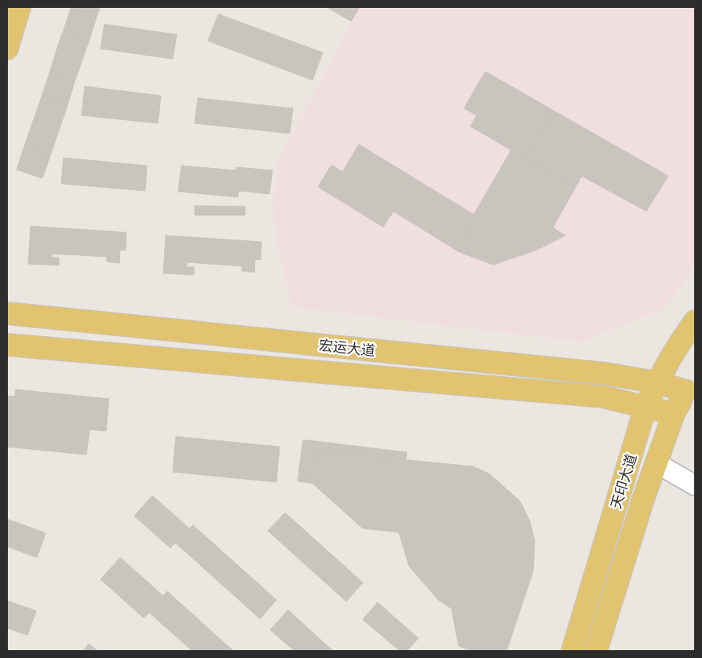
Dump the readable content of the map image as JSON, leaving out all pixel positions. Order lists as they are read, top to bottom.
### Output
{
  "streets": {
    "main road": ["宏运大道", "天印大道"]
  },
  "crossings": [
    ["宏运大道", "天印大道"]
  ]
}
